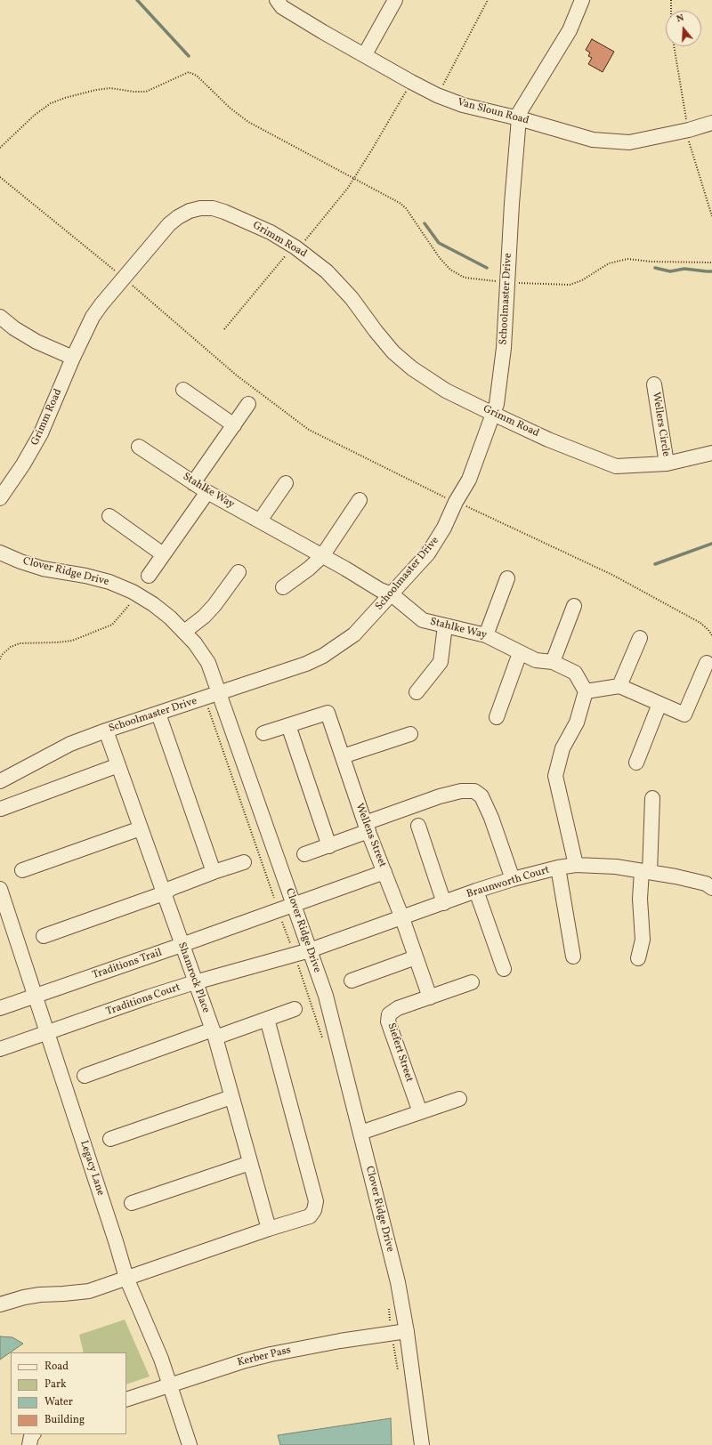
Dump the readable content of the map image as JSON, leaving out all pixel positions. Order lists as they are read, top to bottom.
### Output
{
  "streets": {
    "street": [
      "Van Sloun Road",
      "Grimm Road",
      "Schoolmaster Drive",
      "Wellers Circle",
      "Stahlke Way",
      "Clover Ridge Drive",
      "Wellens Street",
      "Braunworth Court",
      "Traditions Trail",
      "Shamrock Place",
      "Traditions Court",
      "Siefert Street",
      "Legacy Lane",
      "Kerber Pass"
    ]
  },
  "crossings": [
    ["Van Sloun Road", "Schoolmaster Drive"],
    ["Grimm Road", "Schoolmaster Drive"],
    ["Grimm Road", "Wellers Circle"],
    ["Schoolmaster Drive", "Stahlke Way"],
    ["Schoolmaster Drive", "Clover Ridge Drive"],
    ["Schoolmaster Drive", "Shamrock Place"],
    ["Clover Ridge Drive", "Braunworth Court"],
    ["Clover Ridge Drive", "Traditions Trail"],
    ["Clover Ridge Drive", "Traditions Court"],
    ["Clover Ridge Drive", "Kerber Pass"],
    ["Wellens Street", "Braunworth Court"],
    ["Braunworth Court", "Traditions Court"],
    ["Traditions Trail", "Shamrock Place"],
    ["Traditions Trail", "Legacy Lane"],
    ["Shamrock Place", "Traditions Court"],
    ["Traditions Court", "Legacy Lane"],
    ["Legacy Lane", "Kerber Pass"]
  ],
  "legend": [
    "Road",
    "Park",
    "Water",
    "Building"
  ],
  "north": "top"
}
